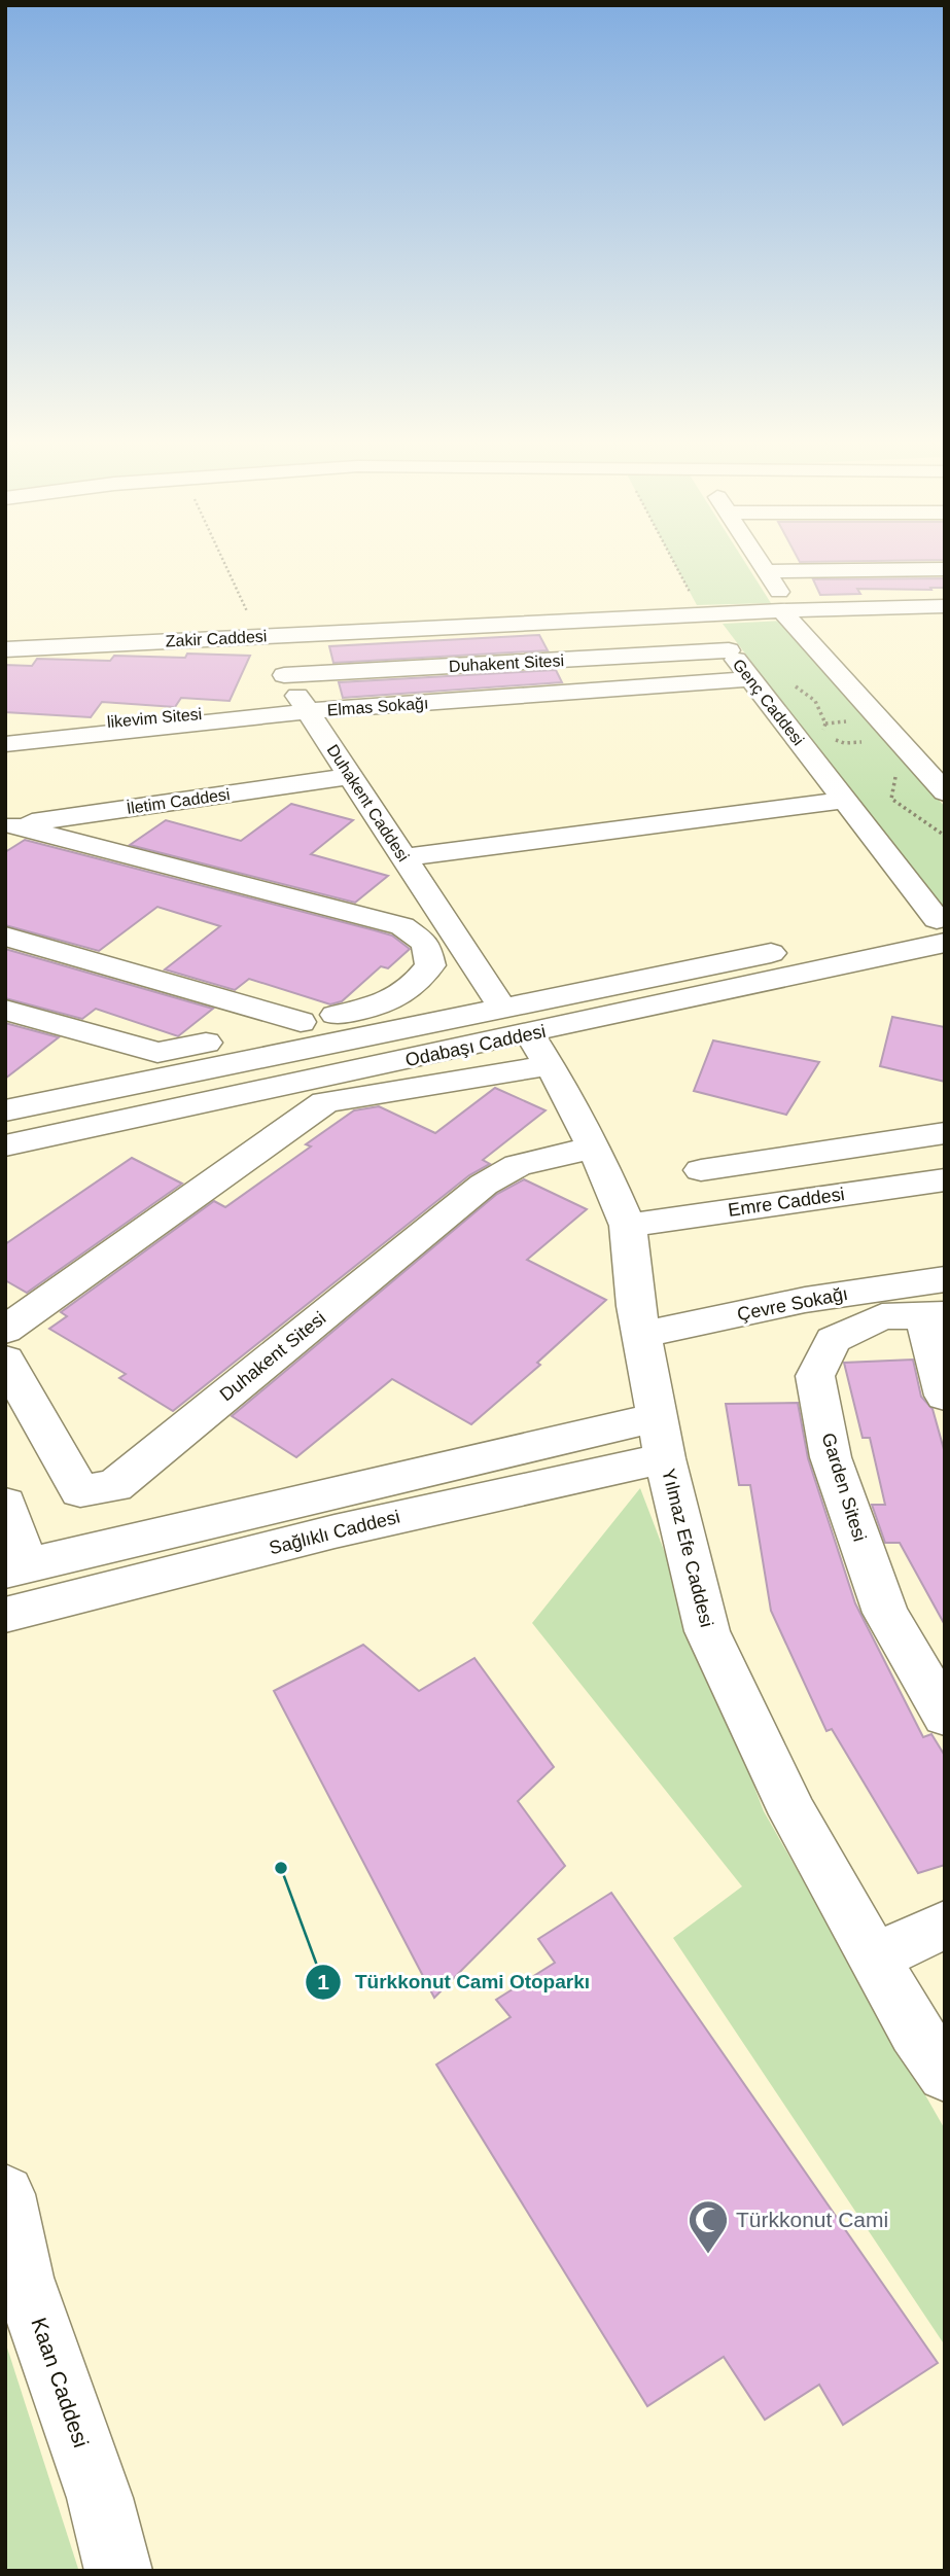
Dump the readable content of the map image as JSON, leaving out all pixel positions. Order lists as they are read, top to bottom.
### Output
{
  "streets": {
    "street": [
      "Zakir Caddesi",
      "Duhakent Sitesi",
      "Genç Caddesi",
      "Elmas Sokağı",
      "likevim Sitesi",
      "İletim Caddesi",
      "Duhakent Caddesi",
      "Odabaşı Caddesi",
      "Emre Caddesi",
      "Çevre Sokağı",
      "Garden Sitesi",
      "Sağlıklı Caddesi",
      "Yılmaz Efe Caddesi",
      "Kaan Caddesi"
    ]
  },
  "crossings": [
    ["Zakir Caddesi", "Genç Caddesi"],
    ["Zakir Caddesi", "Duhakent Caddesi"],
    ["Duhakent Sitesi", "Genç Caddesi"],
    ["Duhakent Sitesi", "Duhakent Caddesi"],
    ["Duhakent Sitesi", "Yılmaz Efe Caddesi"],
    ["Genç Caddesi", "Elmas Sokağı"],
    ["Genç Caddesi", "Odabaşı Caddesi"],
    ["Elmas Sokağı", "likevim Sitesi"],
    ["Elmas Sokağı", "Duhakent Caddesi"],
    ["likevim Sitesi", "Duhakent Caddesi"],
    ["İletim Caddesi", "Duhakent Caddesi"],
    ["Duhakent Caddesi", "Odabaşı Caddesi"],
    ["Duhakent Caddesi", "Yılmaz Efe Caddesi"],
    ["Odabaşı Caddesi", "Yılmaz Efe Caddesi"],
    ["Emre Caddesi", "Yılmaz Efe Caddesi"],
    ["Çevre Sokağı", "Yılmaz Efe Caddesi"],
    ["Sağlıklı Caddesi", "Yılmaz Efe Caddesi"]
  ],
  "places": {
    "other": ["Türkkonut Cami Otoparkı"],
    "mosque": ["Türkkonut Cami"]
  }
}
